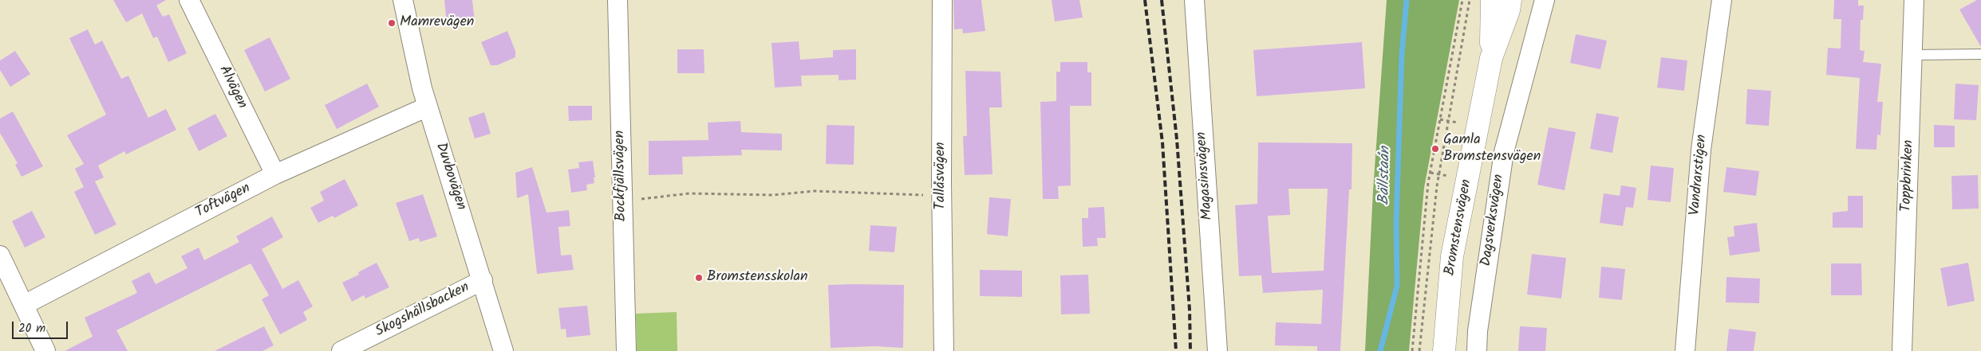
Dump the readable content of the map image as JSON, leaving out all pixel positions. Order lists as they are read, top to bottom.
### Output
{
  "streets": {
    "street": [
      "Alvägen",
      "Vandrarstigen",
      "Bockfjällsvägen",
      "Tallåsvägen",
      "Magasinsvägen",
      "Toppbrinken",
      "Duvbovägen",
      "Toftvägen",
      "Dagsverksvägen",
      "Bromstensvägen",
      "Skogshällsbacken"
    ]
  },
  "crossings": [
    ["Alvägen", "Toftvägen"],
    ["Duvbovägen", "Toftvägen"],
    ["Duvbovägen", "Skogshällsbacken"]
  ],
  "water": ["Bällstaån"],
  "places": ["Mamrevägen", "Gamla Bromstensvägen", "Bromstensskolan"],
  "scale_bar": "20 m"
}
